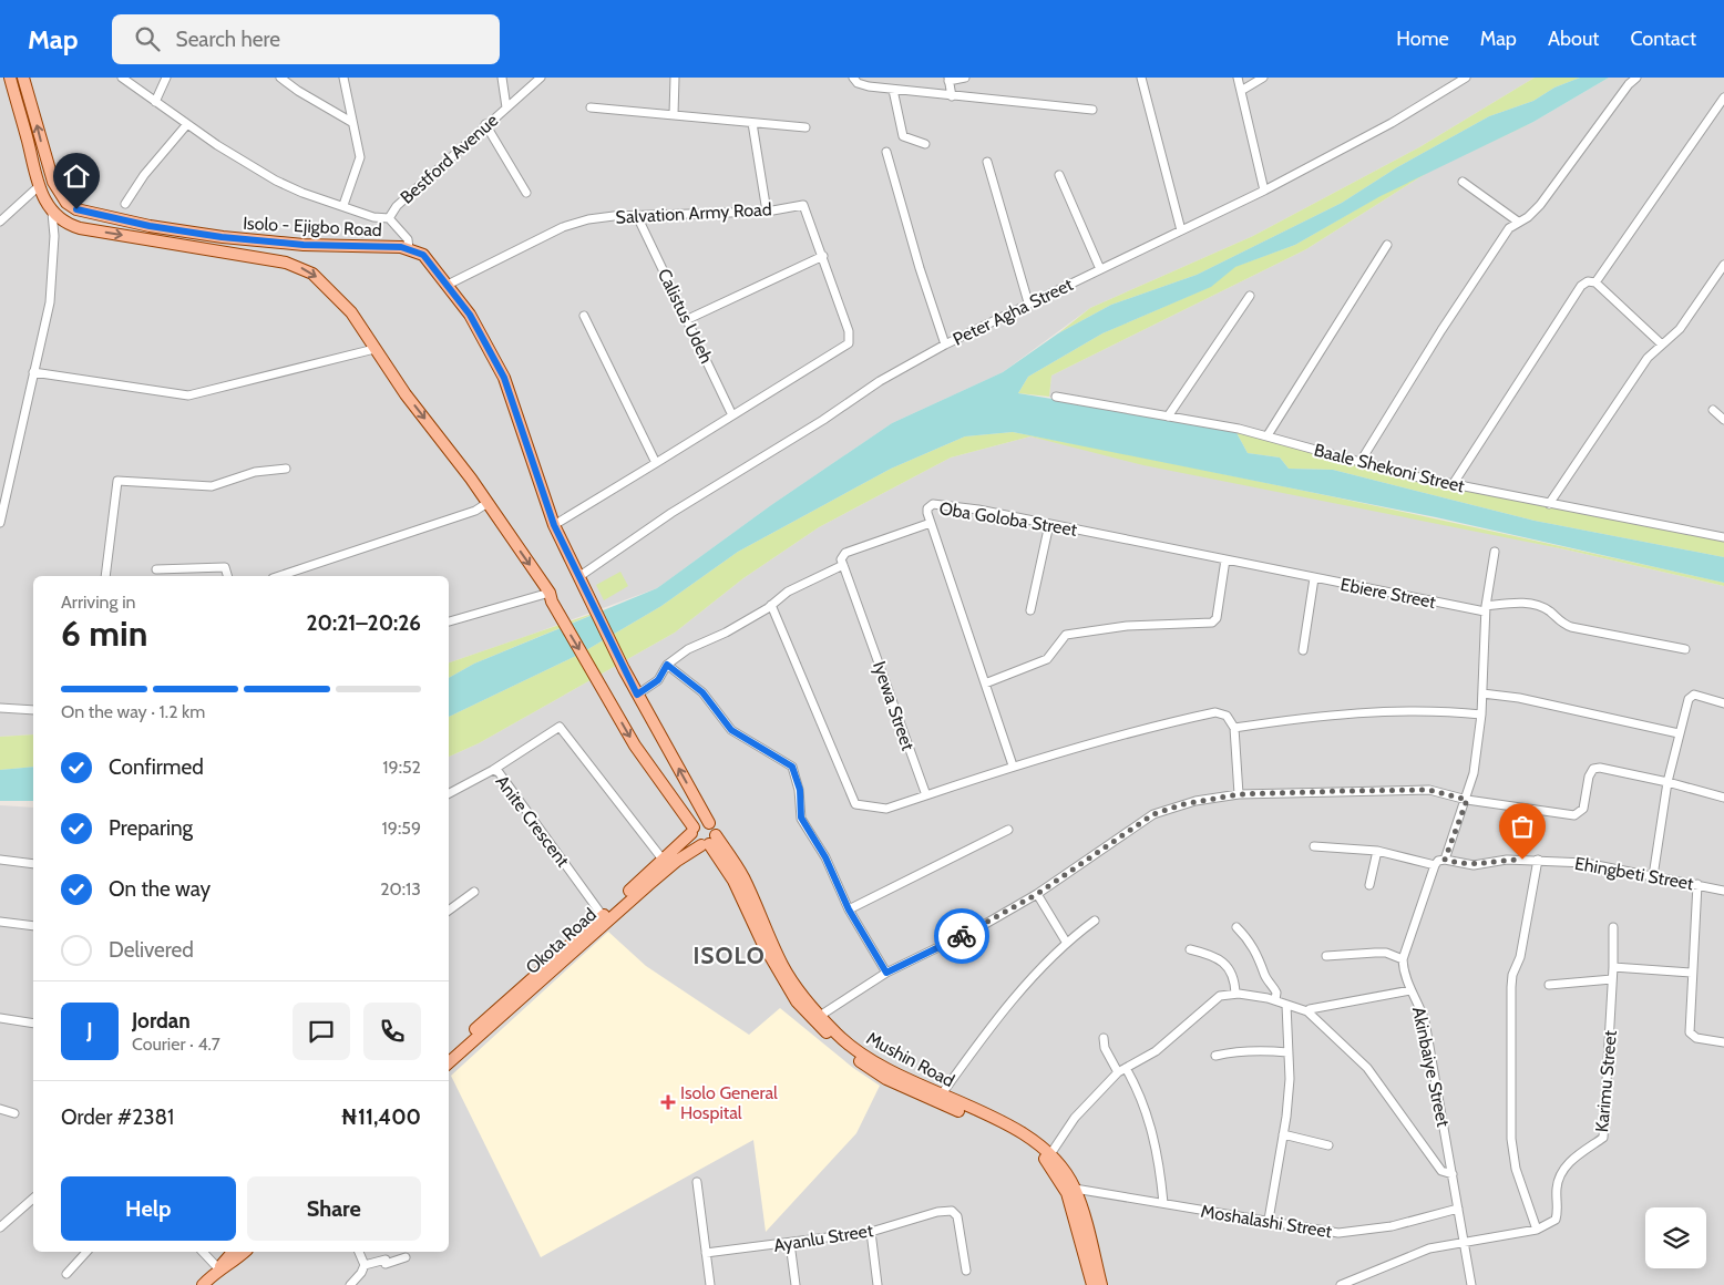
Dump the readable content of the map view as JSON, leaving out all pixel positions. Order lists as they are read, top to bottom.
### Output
{
  "streets": {
    "main road": ["Isolo - Ejigbo Road", "Okota Road", "Mushin Road"],
    "street": [
      "Bestford Avenue",
      "Salvation Army Road",
      "Peter Agha Street",
      "Calistus Udeh",
      "Baale Shekoni Street",
      "Oba Goloba Street",
      "Ebiere Street",
      "Iyewa Street",
      "Anite Crescent",
      "Ehingbeti Street",
      "Akinbaiye Street",
      "Karimu Street",
      "Moshalashi Street",
      "Ayanlu Street"
    ]
  },
  "crossings": [
    ["Bestford Avenue", "Isolo - Ejigbo Road"],
    ["Salvation Army Road", "Calistus Udeh"],
    ["Isolo - Ejigbo Road", "Okota Road"],
    ["Isolo - Ejigbo Road", "Mushin Road"],
    ["Oba Goloba Street", "Ebiere Street"],
    ["Okota Road", "Mushin Road"],
    ["Mushin Road", "Moshalashi Street"],
    ["Akinbaiye Street", "Karimu Street"],
    ["Akinbaiye Street", "Moshalashi Street"]
  ],
  "districts": ["ISOLO"],
  "places": {
    "health": ["Isolo General Hospital"]
  },
  "page": {
    "header": "Map",
    "search": "Search here",
    "nav": [
      "Home",
      "Map",
      "About",
      "Contact"
    ],
    "heading": ["6 min", "Arriving in", "20:21–20:26"],
    "panel": [
      "Jordan",
      "Courier · 4.7",
      "Order #2381",
      "₦11,400"
    ],
    "bar": "On the way · 1.2 km",
    "list": [
      ["Confirmed", "19:52"],
      ["Preparing", "19:59"],
      ["On the way", "20:13"],
      "Delivered"
    ],
    "round": "J",
    "buttons": ["Help", "Share"]
  }
}
